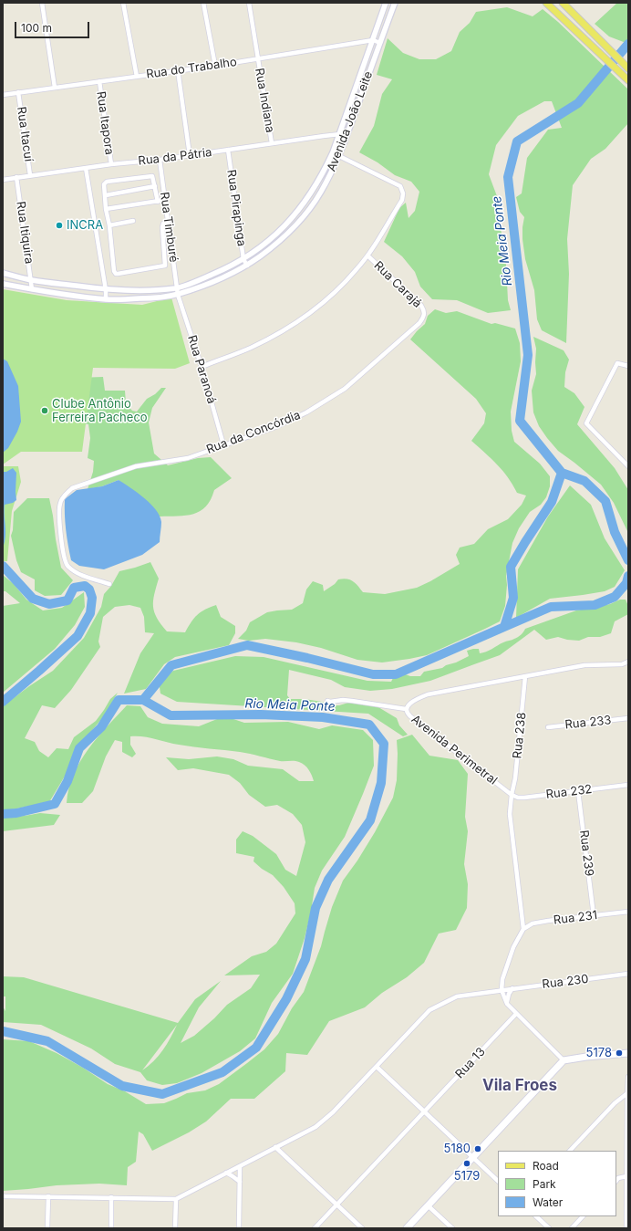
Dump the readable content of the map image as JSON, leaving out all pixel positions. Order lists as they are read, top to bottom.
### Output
{
  "streets": {
    "street": [
      "Rua do Trabalho",
      "Rua Indiana",
      "Avenida João Leite",
      "Rua Itapora",
      "Rua Itacuí",
      "Rua da Pátria",
      "Rua Pirapinga",
      "Rua Timburé",
      "Rua Itiquira",
      "Rua Carajá",
      "Rua Paranoá",
      "Rua da Concórdia",
      "Rua 233",
      "Rua 238",
      "Avenida Perimetral",
      "Rua 232",
      "Rua 239",
      "Rua 231",
      "Rua 230",
      "Rua 13"
    ]
  },
  "crossings": [
    ["Rua do Trabalho", "Rua Indiana"],
    ["Rua do Trabalho", "Avenida João Leite"],
    ["Rua do Trabalho", "Rua Itapora"],
    ["Rua do Trabalho", "Rua Itacuí"],
    ["Rua Indiana", "Rua da Pátria"],
    ["Avenida João Leite", "Rua da Pátria"],
    ["Avenida João Leite", "Rua Pirapinga"],
    ["Avenida João Leite", "Rua Timburé"],
    ["Avenida João Leite", "Rua Itiquira"],
    ["Avenida João Leite", "Rua Paranoá"],
    ["Rua Itapora", "Rua da Pátria"],
    ["Rua Itacuí", "Rua da Pátria"],
    ["Rua da Pátria", "Rua Pirapinga"],
    ["Rua da Pátria", "Rua Timburé"],
    ["Rua da Pátria", "Rua Itiquira"],
    ["Rua Timburé", "Rua Paranoá"],
    ["Rua Carajá", "Rua da Concórdia"],
    ["Rua Paranoá", "Rua da Concórdia"],
    ["Rua 238", "Avenida Perimetral"],
    ["Rua 238", "Rua 232"],
    ["Avenida Perimetral", "Rua 232"],
    ["Rua 232", "Rua 239"],
    ["Rua 239", "Rua 231"]
  ],
  "districts": ["Vila Froes"],
  "water": ["Rio Meia Ponte"],
  "places": [
    "INCRA",
    "Clube Antônio Ferreira Pacheco",
    "5178",
    "5180",
    "5179"
  ],
  "legend": ["Road", "Park", "Water"],
  "scale_bar": "100 m"
}
